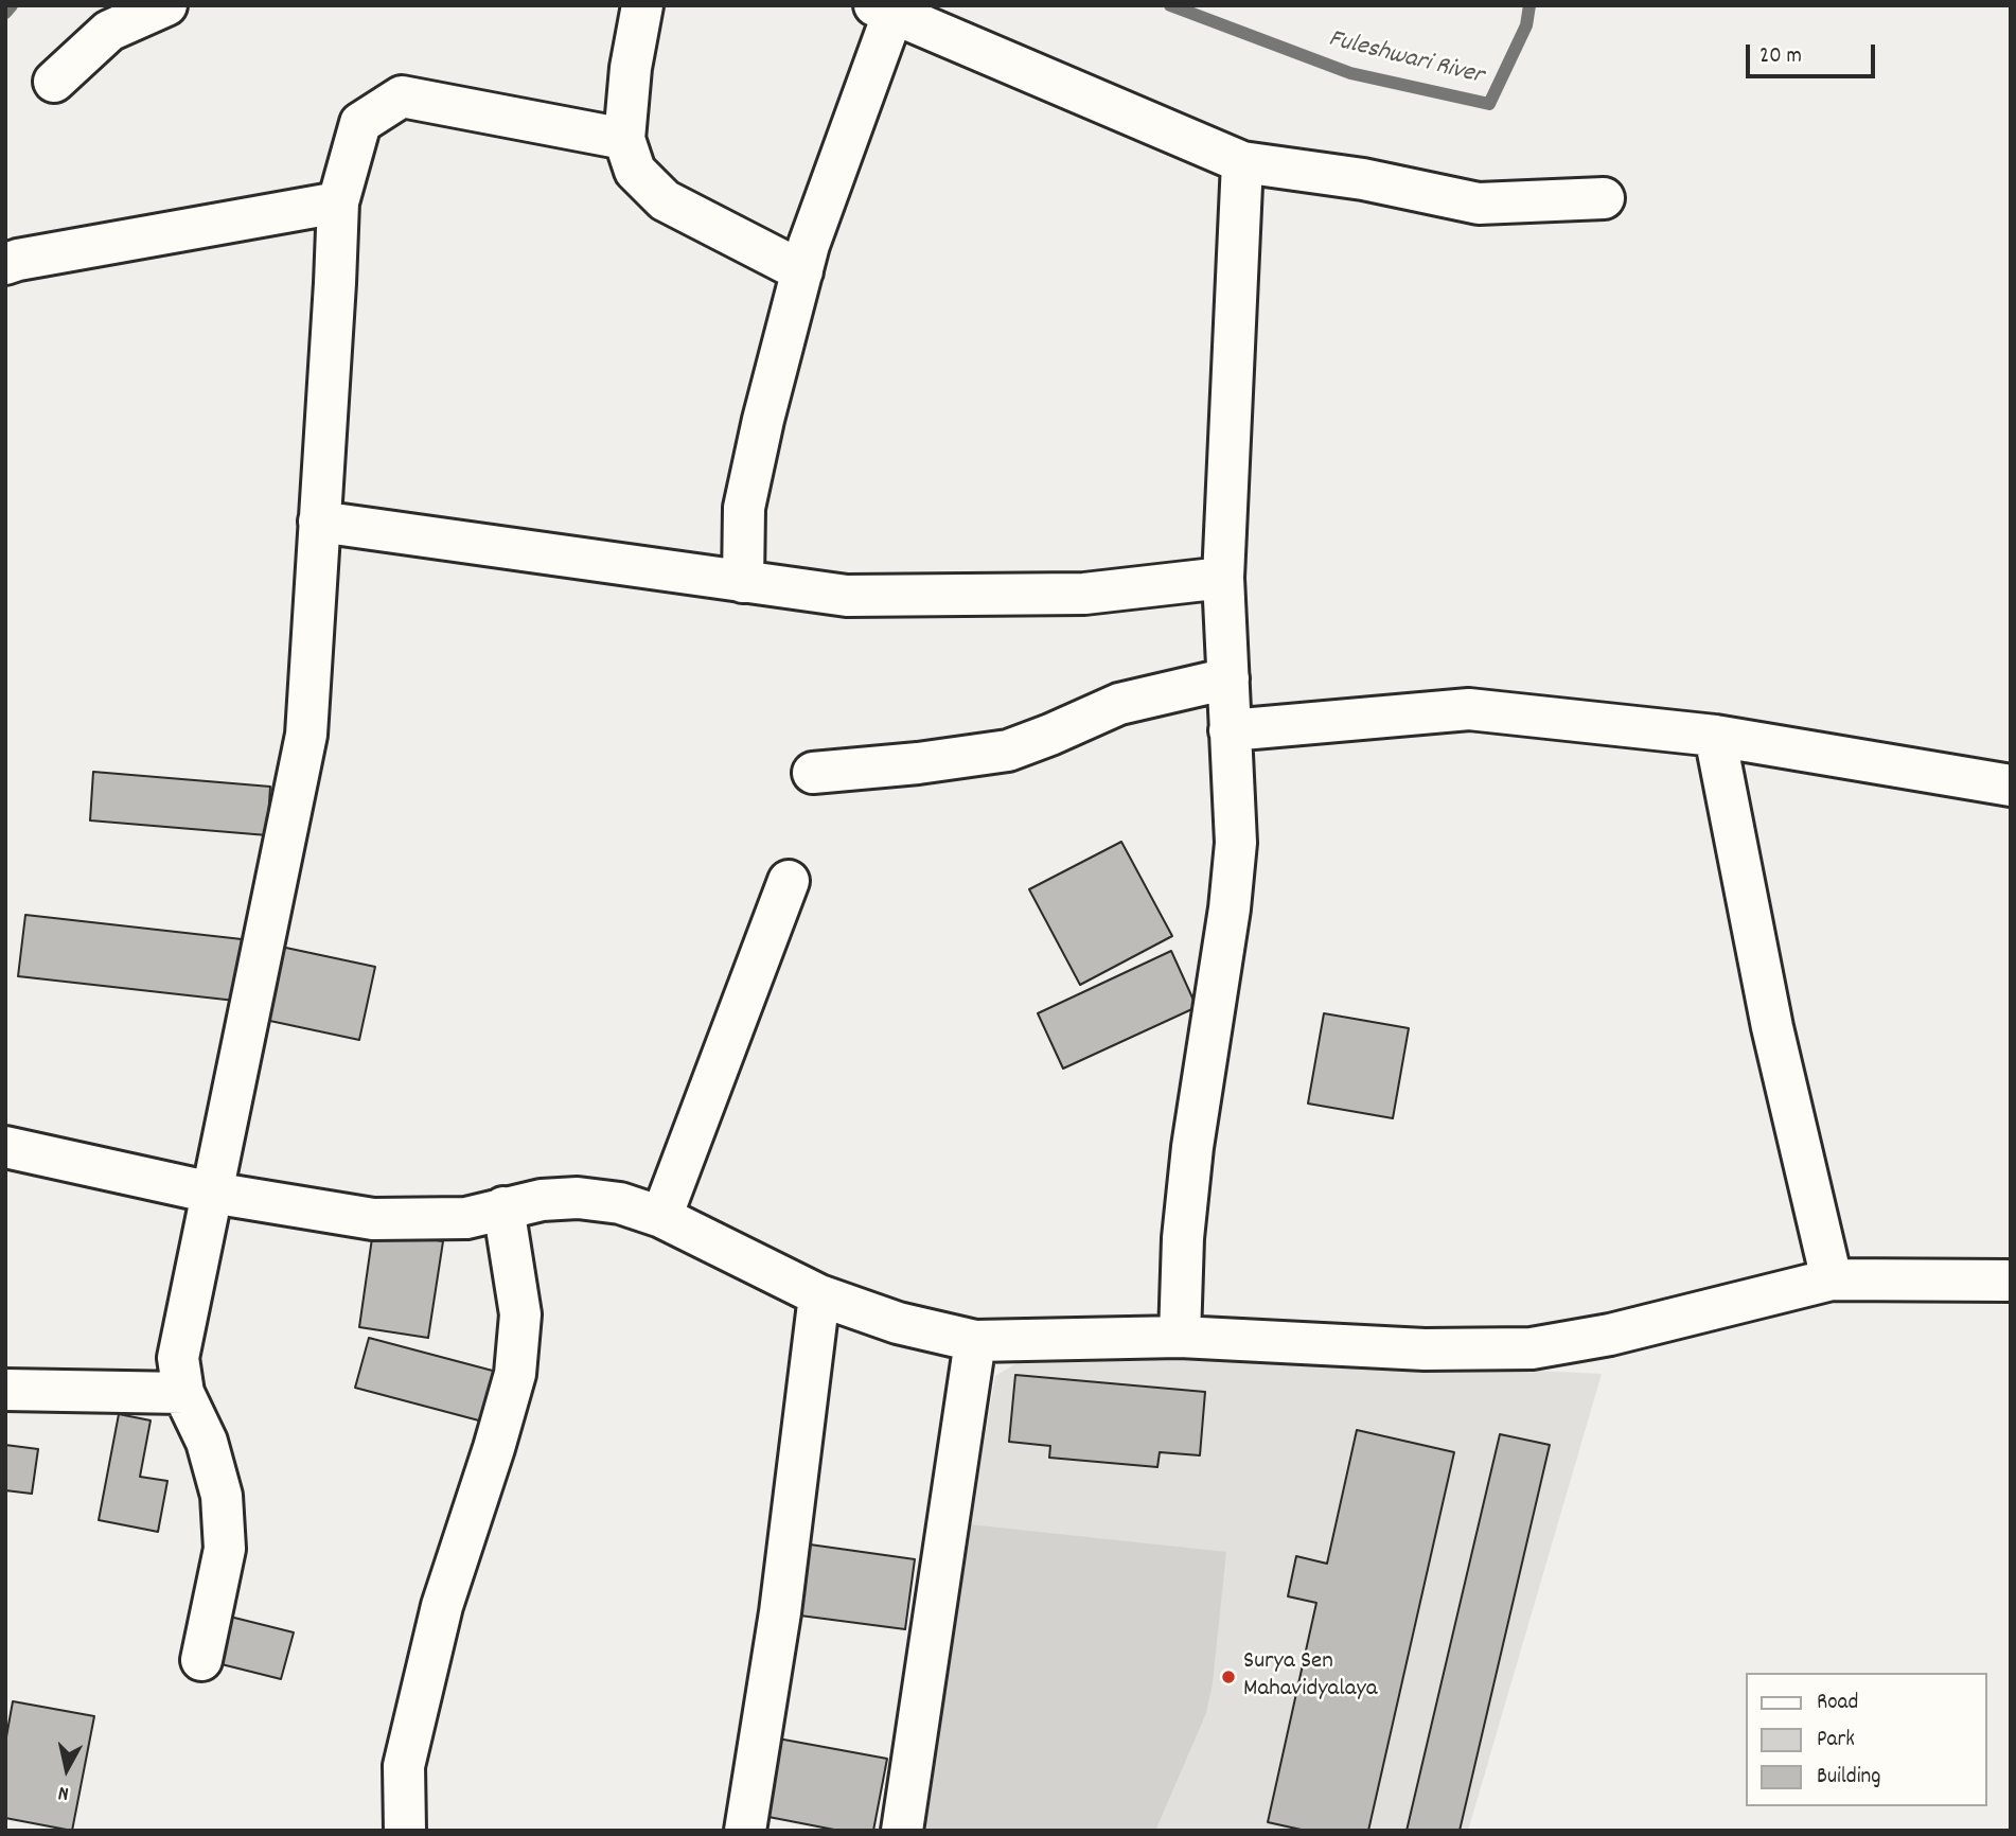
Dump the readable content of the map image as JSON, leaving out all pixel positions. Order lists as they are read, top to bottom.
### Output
{
  "water": ["Fuleshwari River"],
  "places": ["Surya Sen Mahavidyalaya"],
  "legend": ["Road", "Park", "Building"],
  "scale_bar": "20 m",
  "north": "bottom"
}
